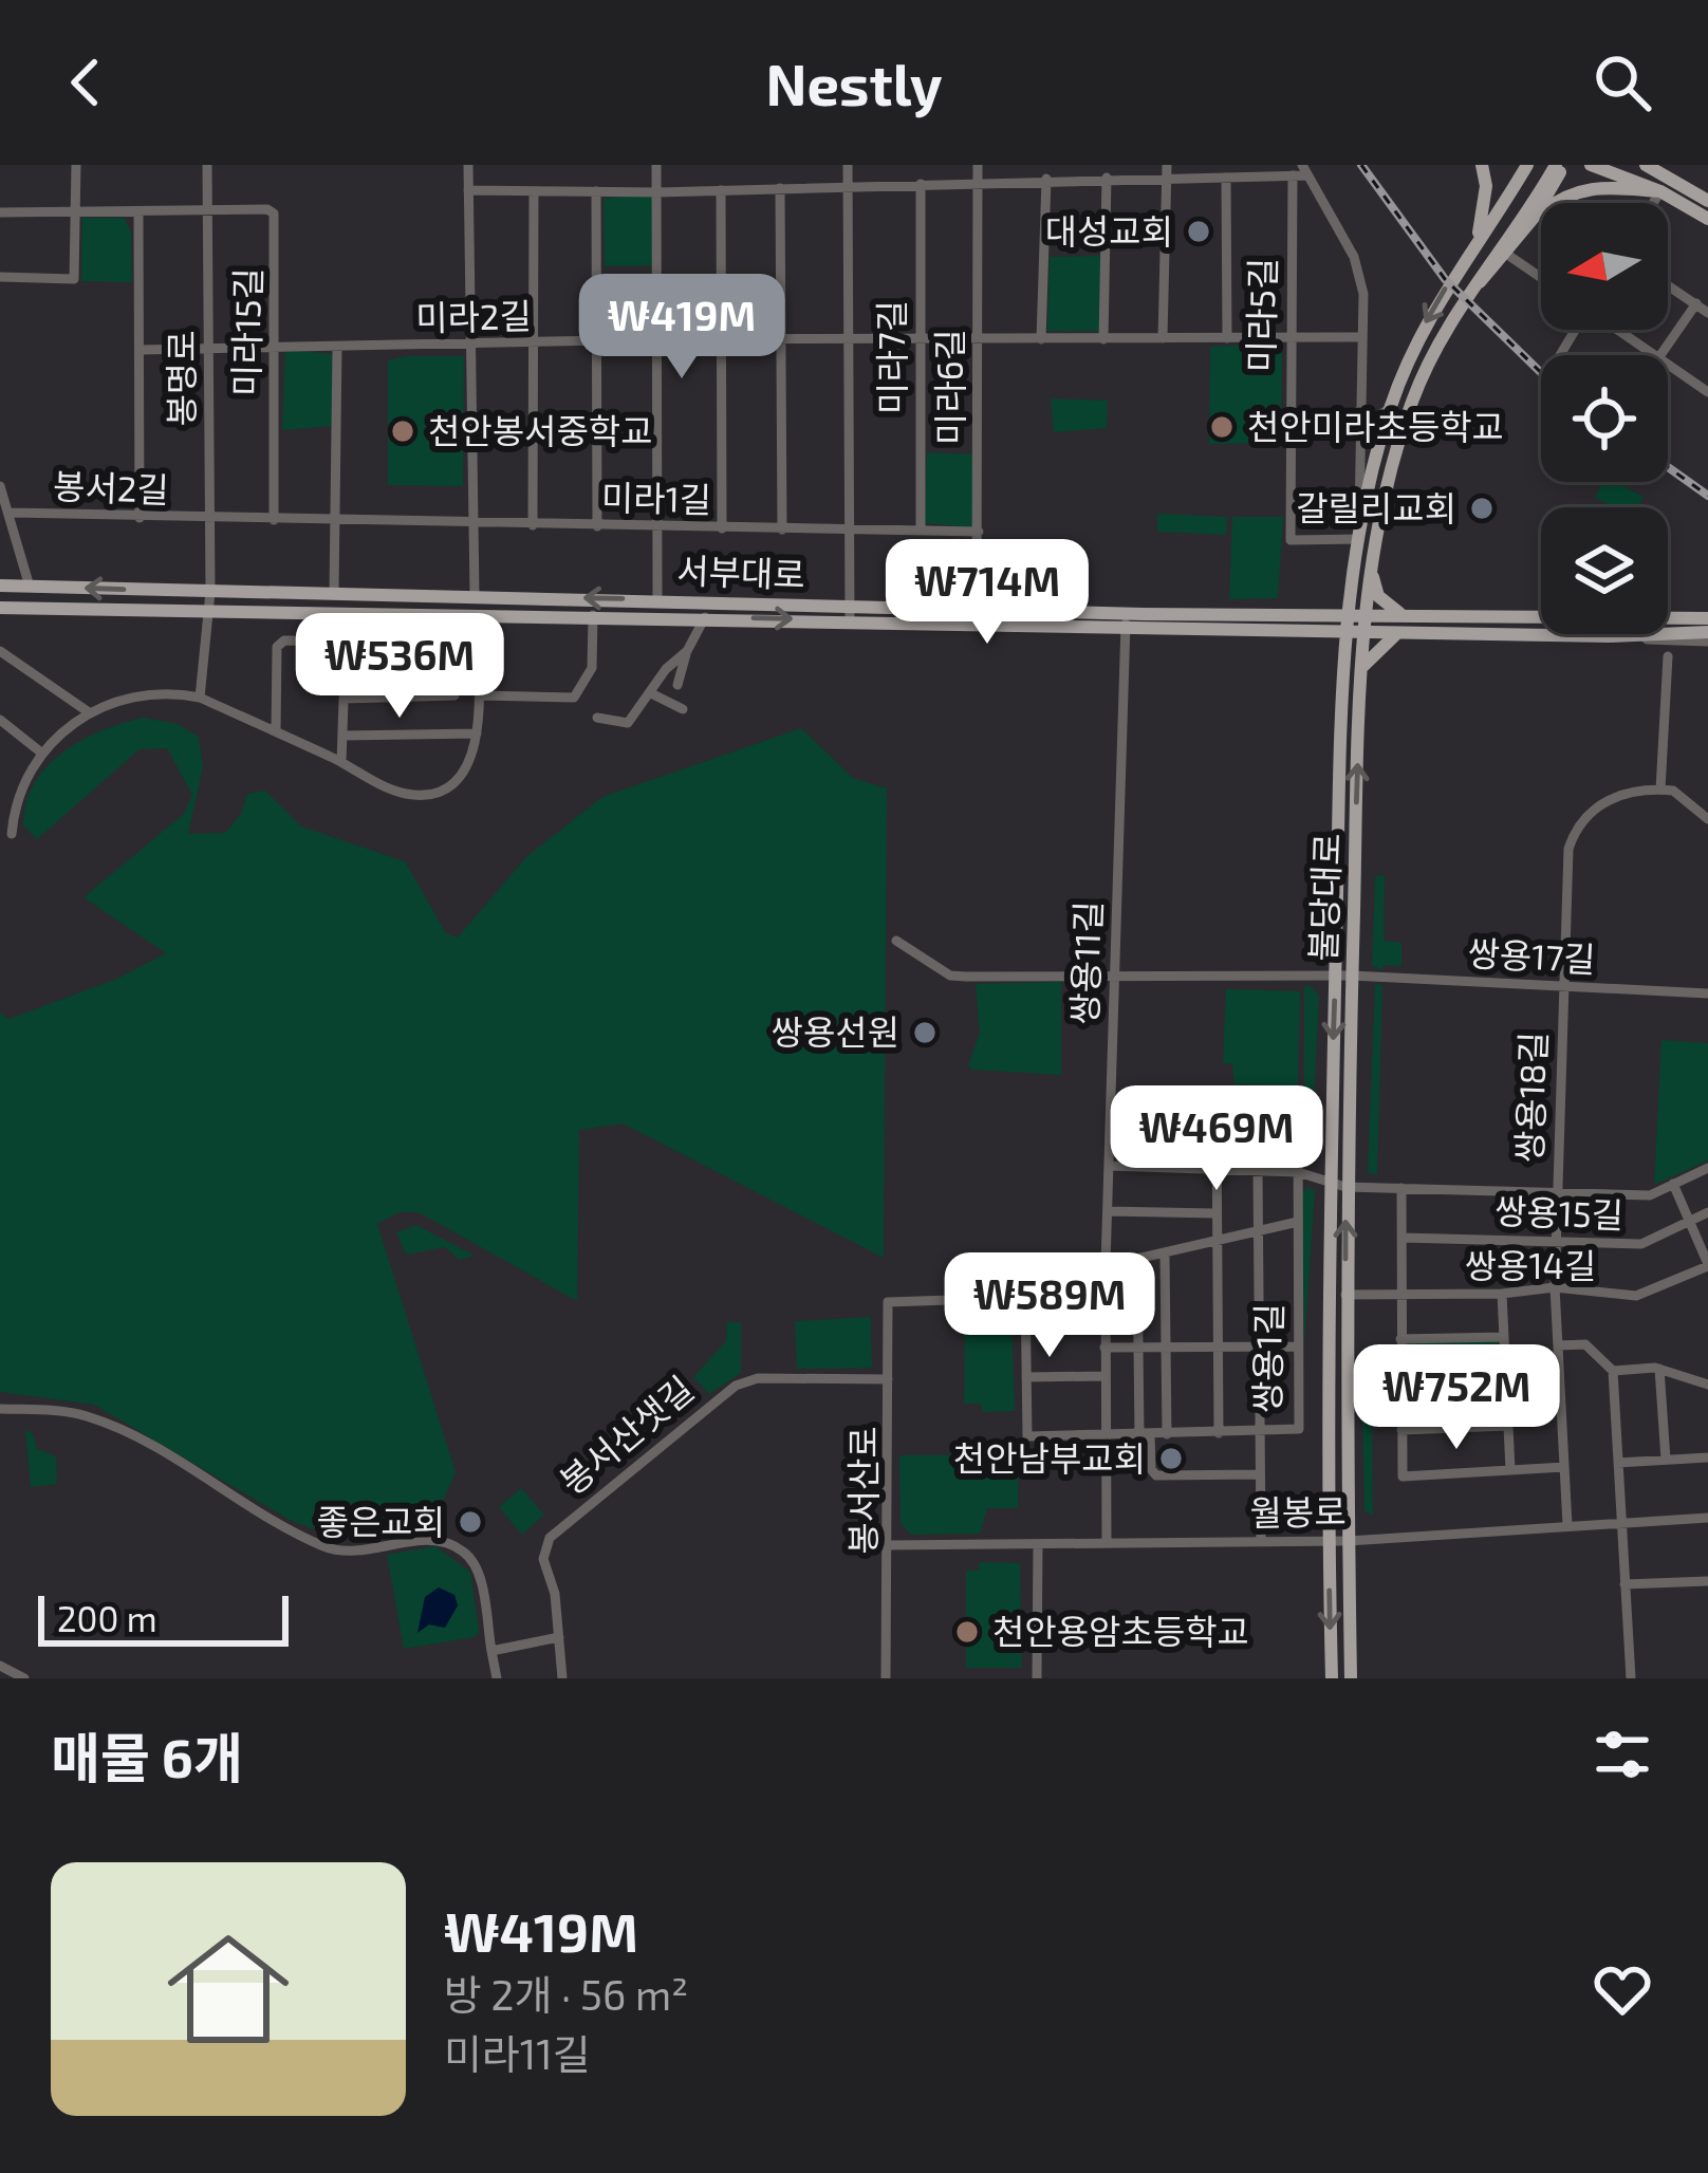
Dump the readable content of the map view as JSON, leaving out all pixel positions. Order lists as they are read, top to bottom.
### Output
{
  "streets": {
    "main road": ["서부대로", "불당대로"],
    "street": [
      "미라5길",
      "미라2길",
      "미라15길",
      "미라7길",
      "봉명로",
      "미라6길",
      "봉서2길",
      "미라1길",
      "쌍용17길",
      "쌍용11길",
      "쌍용18길",
      "쌍용15길",
      "쌍용14길",
      "쌍용1길",
      "봉서산샛길",
      "봉서산로",
      "월봉로"
    ]
  },
  "crossings": [
    ["미라5길", "미라2길"],
    ["미라5길", "불당대로"],
    ["미라2길", "미라15길"],
    ["미라2길", "미라7길"],
    ["미라2길", "봉명로"],
    ["미라2길", "미라6길"],
    ["미라15길", "봉명로"],
    ["미라15길", "미라1길"],
    ["미라7길", "미라1길"],
    ["봉명로", "봉서2길"],
    ["봉명로", "미라1길"],
    ["봉명로", "서부대로"],
    ["미라6길", "미라1길"],
    ["미라6길", "서부대로"],
    ["봉서2길", "미라1길"],
    ["서부대로", "불당대로"],
    ["서부대로", "쌍용11길"],
    ["불당대로", "쌍용17길"],
    ["불당대로", "쌍용14길"],
    ["불당대로", "월봉로"],
    ["쌍용17길", "쌍용11길"],
    ["쌍용17길", "쌍용18길"],
    ["쌍용11길", "쌍용1길"],
    ["쌍용11길", "월봉로"],
    ["쌍용18길", "쌍용15길"],
    ["쌍용18길", "쌍용14길"],
    ["쌍용18길", "월봉로"],
    ["봉서산샛길", "봉서산로"],
    ["봉서산로", "월봉로"]
  ],
  "places": [
    "대성교회",
    "천안미라초등학교",
    "천안봉서중학교",
    "갈릴리교회",
    "쌍용선원",
    "천안남부교회",
    "좋은교회",
    "천안용암초등학교"
  ],
  "scale_bar": "200 m",
  "north": "left",
  "page": {
    "header": "Nestly",
    "price": [
      "₩419M",
      "₩714M",
      "₩536M",
      "₩469M",
      "₩589M",
      "₩752M"
    ],
    "scale": "200 m",
    "heading": "매물 6개",
    "list": [
      {
        "name": "₩419M",
        "note": "방 2개 · 56 m² · 미라11길"
      }
    ]
  }
}
